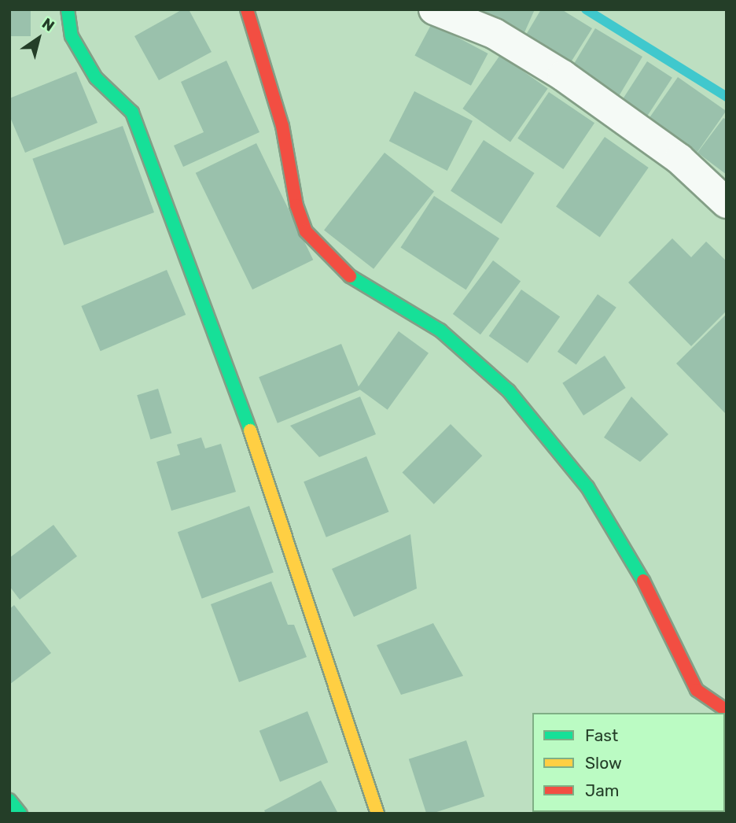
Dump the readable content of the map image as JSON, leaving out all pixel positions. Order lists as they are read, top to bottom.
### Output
{
  "legend": ["Fast", "Slow", "Jam"],
  "north": "top right"
}
